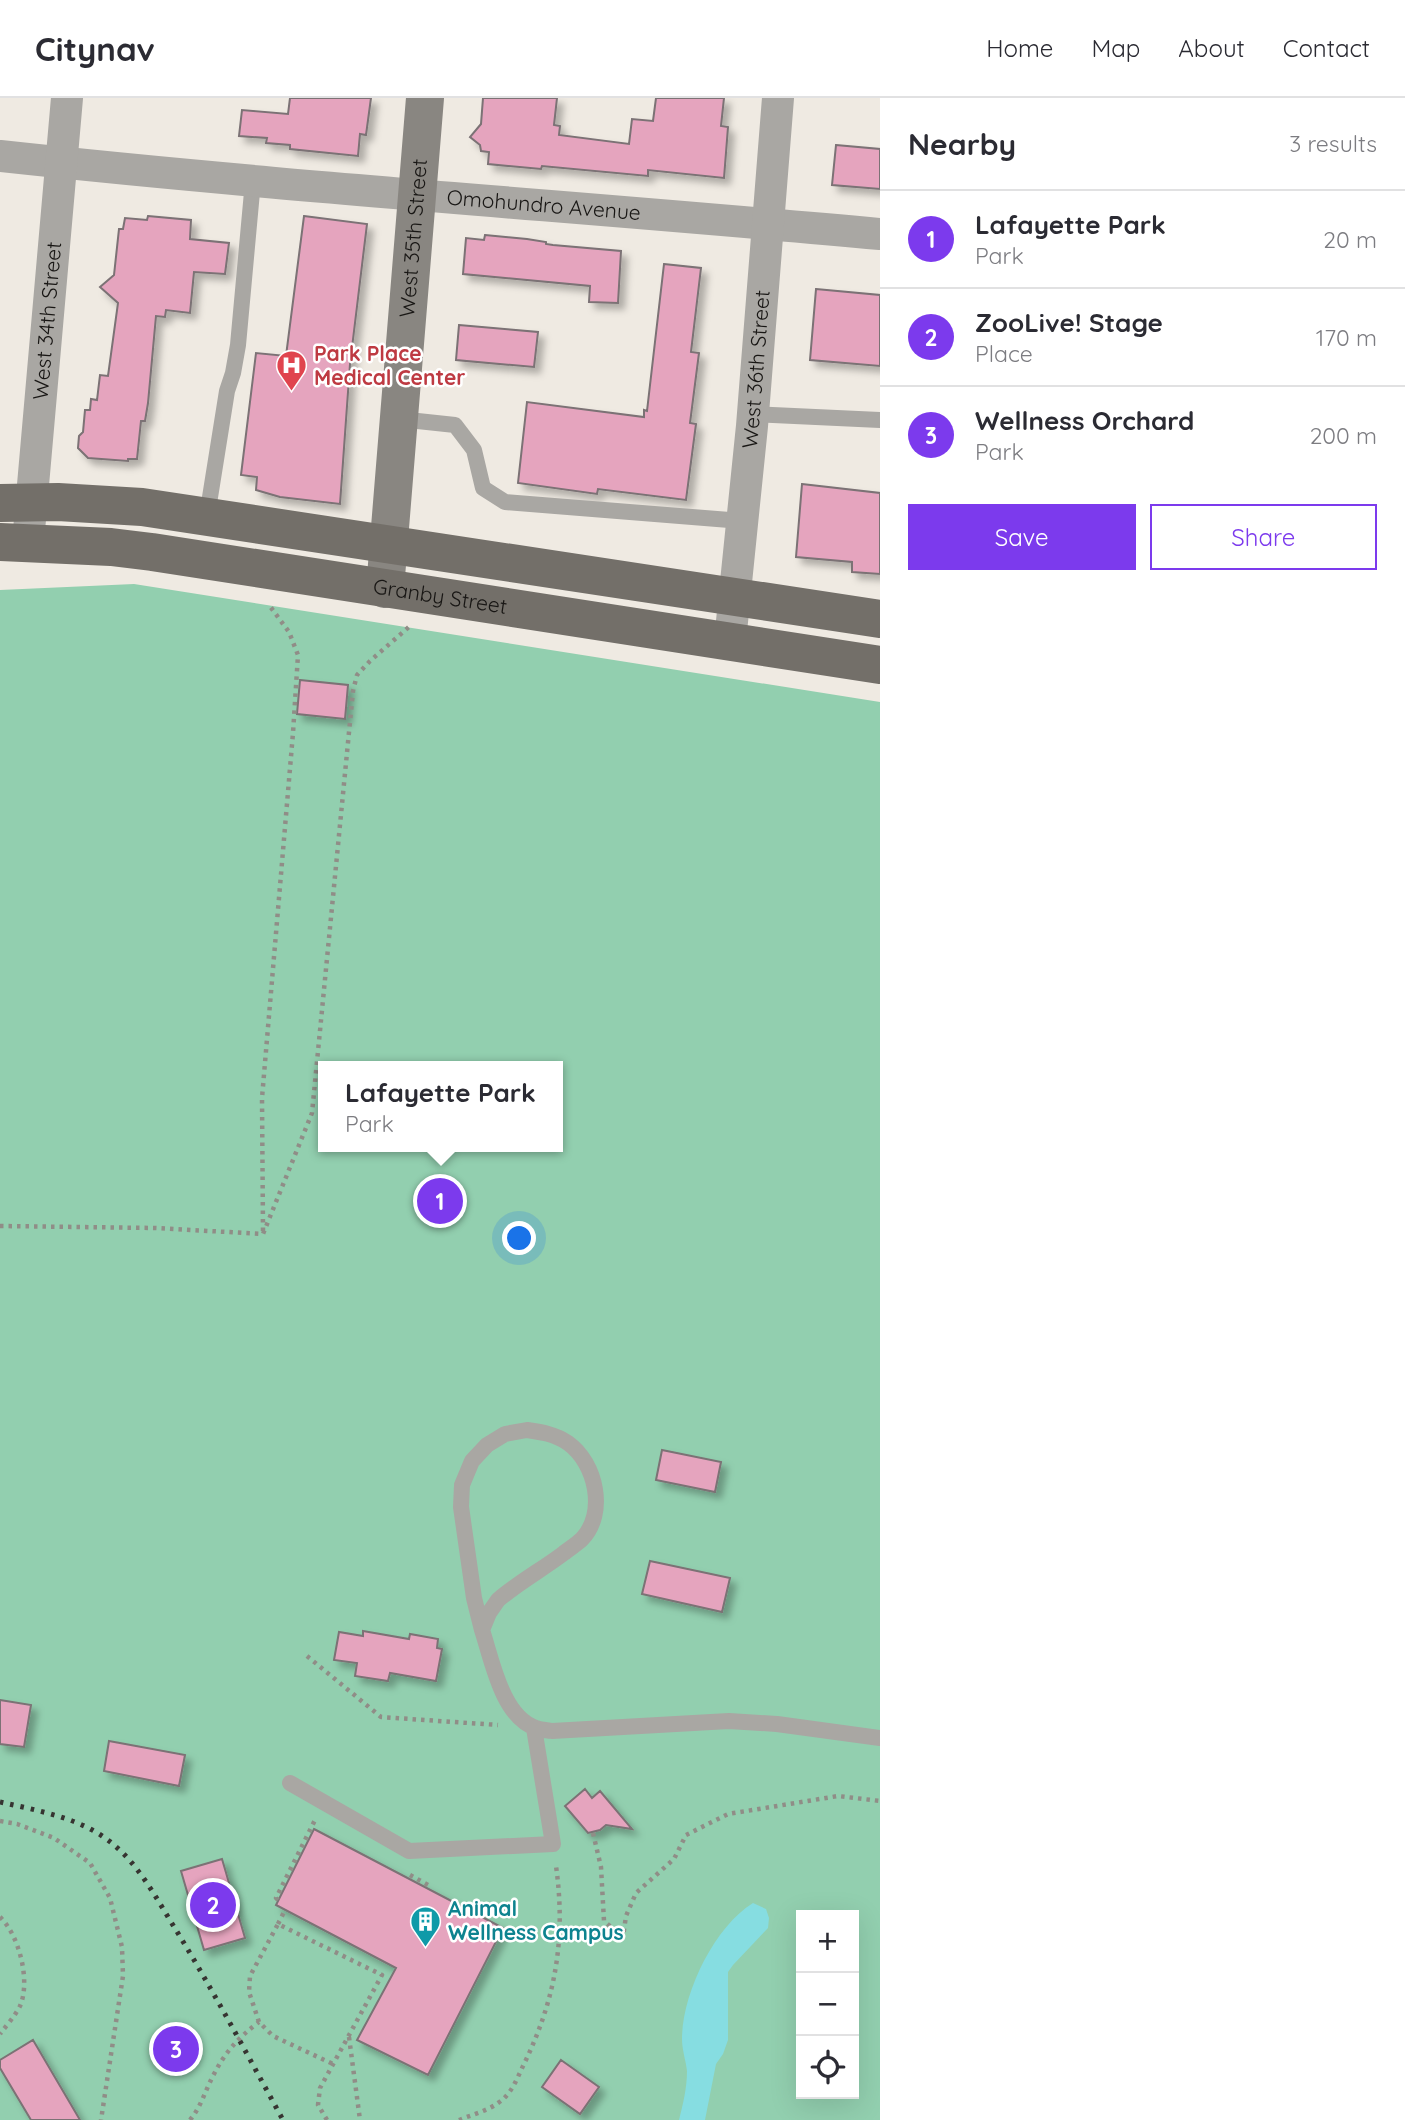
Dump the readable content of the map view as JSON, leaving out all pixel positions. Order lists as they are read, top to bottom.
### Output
{
  "streets": {
    "main road": ["Granby Street"],
    "street": [
      "Omohundro Avenue",
      "West 35th Street",
      "West 34th Street",
      "West 36th Street"
    ]
  },
  "crossings": [
    ["Omohundro Avenue", "West 35th Street"],
    ["Omohundro Avenue", "West 34th Street"],
    ["Omohundro Avenue", "West 36th Street"],
    ["West 35th Street", "Granby Street"],
    ["West 34th Street", "Granby Street"],
    ["West 36th Street", "Granby Street"]
  ],
  "places": {
    "hospital": ["Park Place Medical Center"],
    "building": ["Animal Wellness Campus"]
  },
  "page": {
    "header": "Citynav",
    "nav": [
      "Home",
      "Map",
      "About",
      "Contact"
    ],
    "heading": ["Nearby", "3 results"],
    "list": [
      {
        "mark": "1",
        "name": "Lafayette Park",
        "note": "Park",
        "value": "20 m"
      },
      {
        "mark": "2",
        "name": "ZooLive! Stage",
        "note": "Place",
        "value": "170 m"
      },
      {
        "mark": "3",
        "name": "Wellness Orchard",
        "note": "Park",
        "value": "200 m"
      }
    ],
    "buttons": ["Save", "Share"],
    "popup": ["Lafayette Park", "Park"],
    "pins": ["1", "2", "3"],
    "map_buttons": ["+", "−"]
  }
}
